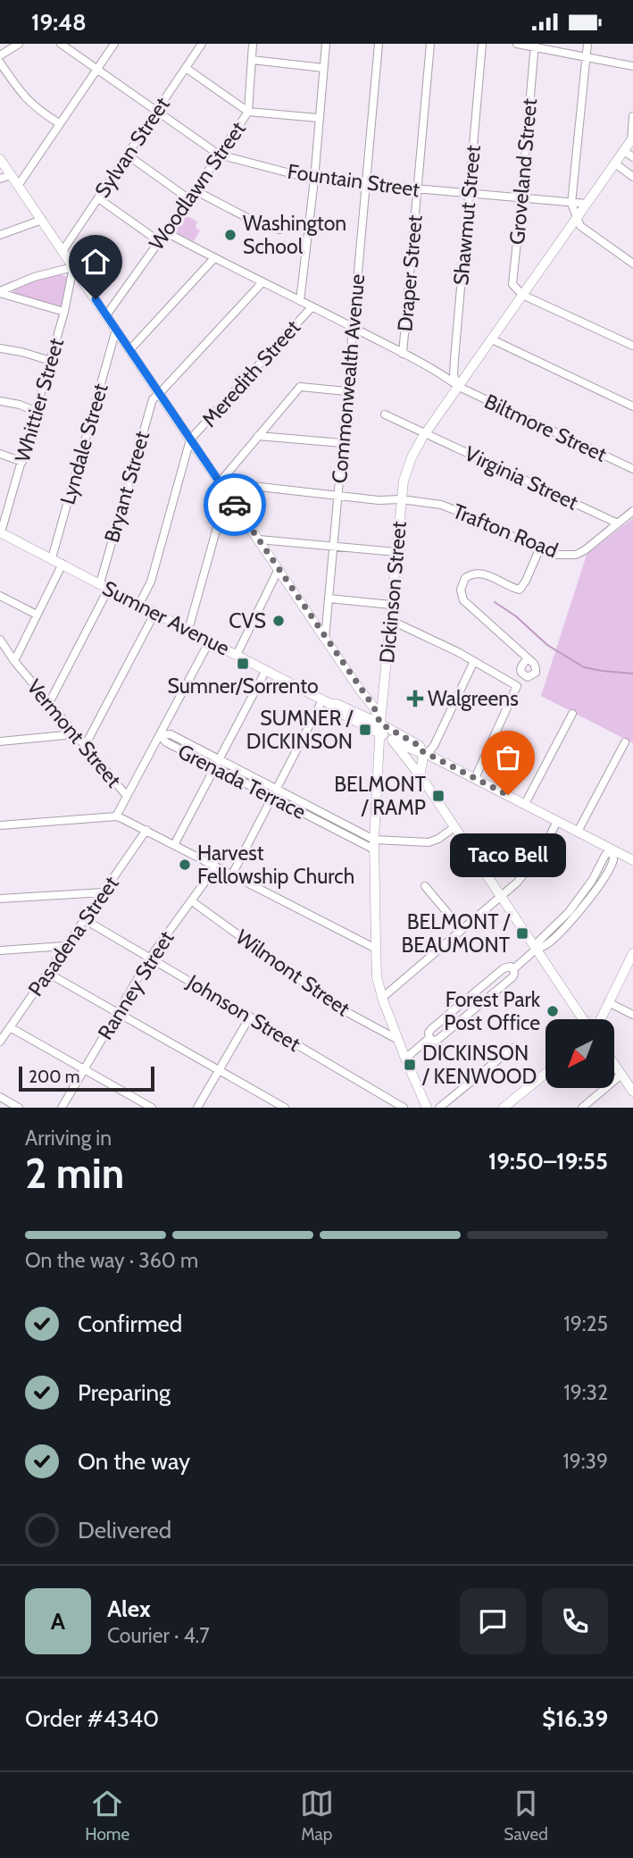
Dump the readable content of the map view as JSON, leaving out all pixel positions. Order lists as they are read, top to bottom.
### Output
{
  "streets": {
    "main road": ["Dickinson Street", "Sumner Avenue"],
    "street": [
      "Sylvan Street",
      "Groveland Street",
      "Fountain Street",
      "Woodlawn Street",
      "Shawmut Street",
      "Draper Street",
      "Meredith Street",
      "Commonwealth Avenue",
      "Whittier Street",
      "Biltmore Street",
      "Lyndale Street",
      "Virginia Street",
      "Bryant Street",
      "Trafton Road",
      "Vermont Street",
      "Grenada Terrace",
      "Pasadena Street",
      "Wilmont Street",
      "Ranney Street",
      "Johnson Street"
    ]
  },
  "crossings": [
    ["Sylvan Street", "Fountain Street"],
    ["Groveland Street", "Fountain Street"],
    ["Groveland Street", "Dickinson Street"],
    ["Fountain Street", "Woodlawn Street"],
    ["Fountain Street", "Shawmut Street"],
    ["Fountain Street", "Draper Street"],
    ["Fountain Street", "Commonwealth Avenue"],
    ["Fountain Street", "Dickinson Street"],
    ["Woodlawn Street", "Biltmore Street"],
    ["Shawmut Street", "Biltmore Street"],
    ["Shawmut Street", "Dickinson Street"],
    ["Draper Street", "Biltmore Street"],
    ["Meredith Street", "Biltmore Street"],
    ["Commonwealth Avenue", "Biltmore Street"],
    ["Commonwealth Avenue", "Trafton Road"],
    ["Whittier Street", "Sumner Avenue"],
    ["Biltmore Street", "Bryant Street"],
    ["Biltmore Street", "Dickinson Street"],
    ["Lyndale Street", "Sumner Avenue"],
    ["Virginia Street", "Trafton Road"],
    ["Virginia Street", "Dickinson Street"],
    ["Bryant Street", "Sumner Avenue"],
    ["Bryant Street", "Vermont Street"],
    ["Trafton Road", "Dickinson Street"],
    ["Dickinson Street", "Sumner Avenue"],
    ["Dickinson Street", "Grenada Terrace"],
    ["Dickinson Street", "Wilmont Street"],
    ["Pasadena Street", "Johnson Street"],
    ["Wilmont Street", "Ranney Street"],
    ["Ranney Street", "Johnson Street"]
  ],
  "places": {
    "other": [
      "Washington School",
      "CVS",
      "Taco Bell",
      "Harvest Fellowship Church",
      "Forest Park Post Office"
    ],
    "transit": [
      "Sumner/Sorrento",
      "SUMNER / DICKINSON",
      "BELMONT / RAMP",
      "BELMONT / BEAUMONT",
      "DICKINSON / KENWOOD"
    ],
    "health": ["Walgreens"]
  },
  "scale_bar": "200 m",
  "north": "bottom left",
  "page": {
    "status": "19:48",
    "bubble": "Taco Bell",
    "scale": "200 m",
    "heading": ["2 min", "Arriving in", "19:50–19:55"],
    "panel": [
      "Alex",
      "Courier · 4.7",
      "Order #4340",
      "$16.39"
    ],
    "bar": "On the way · 360 m",
    "list": [
      ["Confirmed", "19:25"],
      ["Preparing", "19:32"],
      ["On the way", "19:39"],
      "Delivered"
    ],
    "round": "A",
    "tabs": ["Home", "Map", "Saved"]
  }
}
